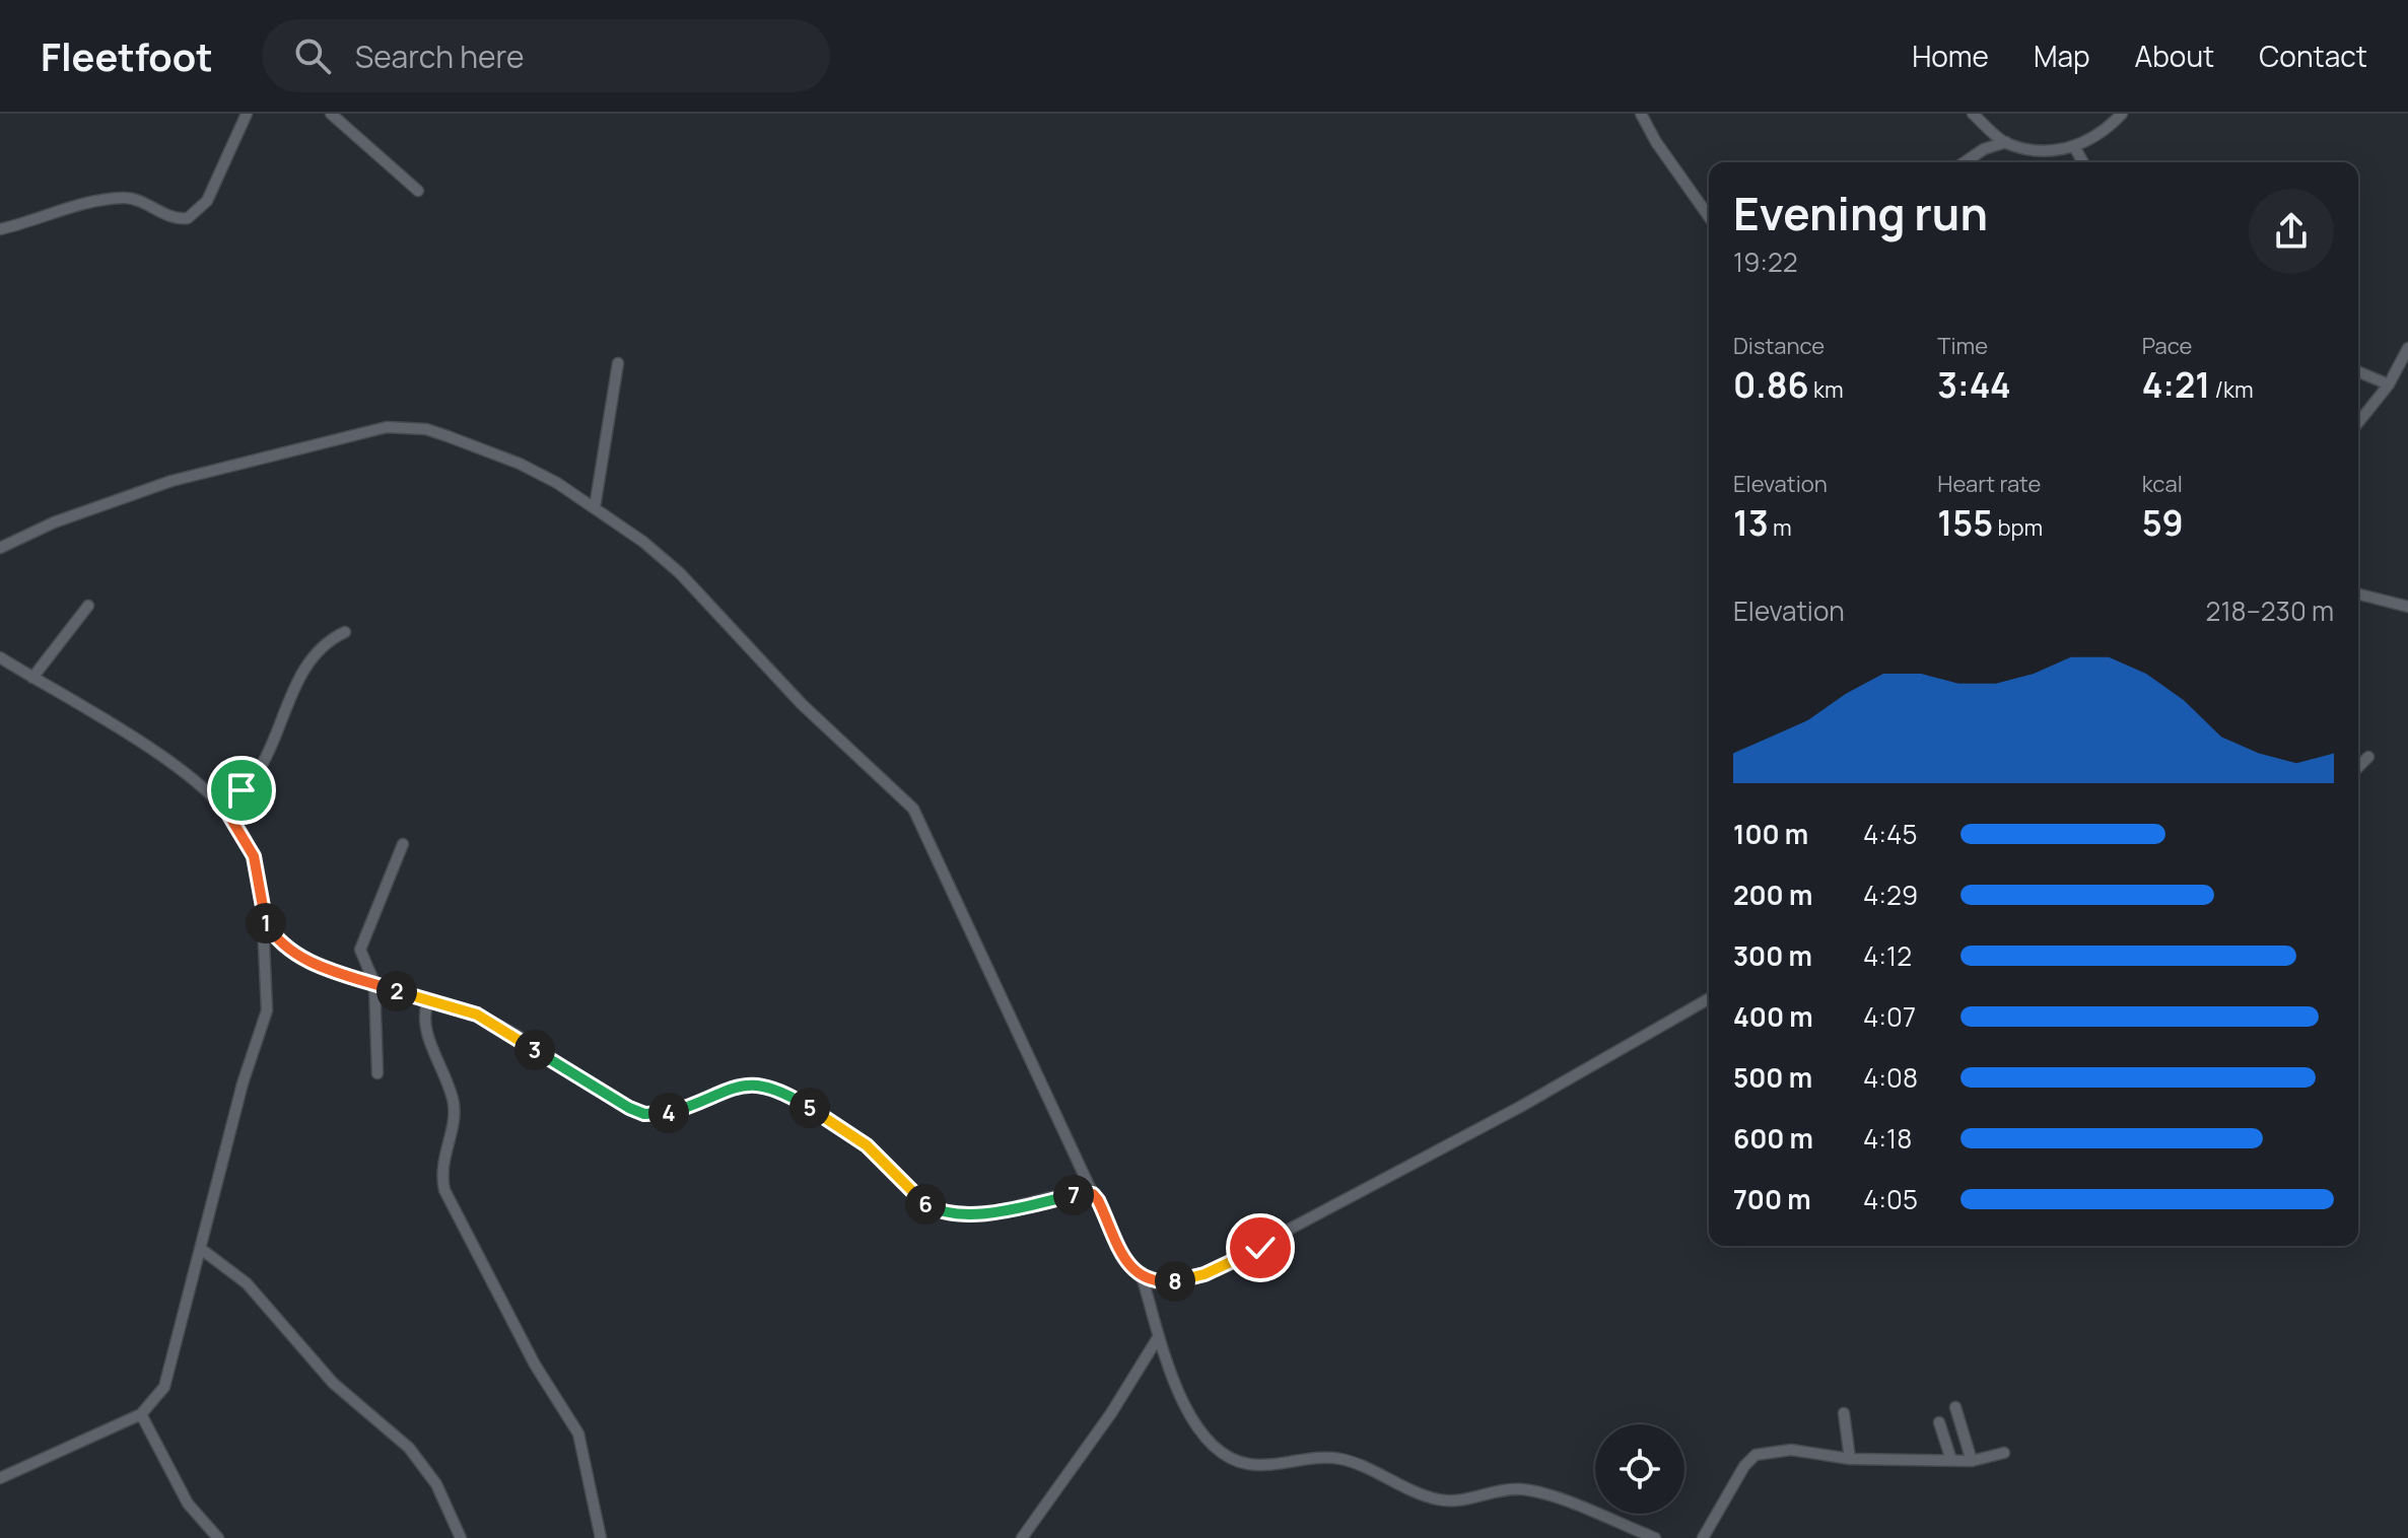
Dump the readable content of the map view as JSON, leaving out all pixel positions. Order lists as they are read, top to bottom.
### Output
{
  "page": {
    "header": "Fleetfoot",
    "search": "Search here",
    "nav": [
      "Home",
      "Map",
      "About",
      "Contact"
    ],
    "heading": ["Evening run", "19:22"],
    "stats": [
      ["Distance", "0.86 km"],
      ["Time", "3:44"],
      ["Pace", "4:21 /km"],
      ["Elevation", "13 m"],
      ["Heart rate", "155 bpm"],
      ["kcal", "59"]
    ],
    "chart": ["Elevation", "218–230 m"],
    "list": [
      {
        "name": "100 m",
        "note": "4:45"
      },
      {
        "name": "200 m",
        "note": "4:29"
      },
      {
        "name": "300 m",
        "note": "4:12"
      },
      {
        "name": "400 m",
        "note": "4:07"
      },
      {
        "name": "500 m",
        "note": "4:08"
      },
      {
        "name": "600 m",
        "note": "4:18"
      },
      {
        "name": "700 m",
        "note": "4:05"
      }
    ],
    "pins": [
      "1",
      "2",
      "3",
      "5",
      "4",
      "7",
      "6",
      "8"
    ]
  }
}
